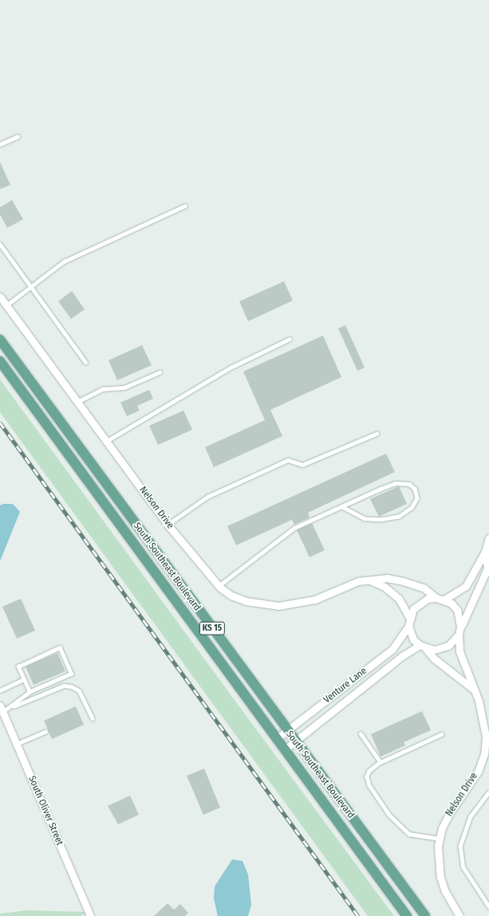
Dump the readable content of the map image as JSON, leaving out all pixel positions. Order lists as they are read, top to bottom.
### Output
{
  "streets": {
    "main road": ["South Southeast Boulevard", "KS 15"],
    "street": ["Nelson Drive", "Venture Lane", "South Oliver Street"]
  },
  "crossings": [
    ["Nelson Drive", "Venture Lane"],
    ["South Southeast Boulevard", "Venture Lane"]
  ]
}
